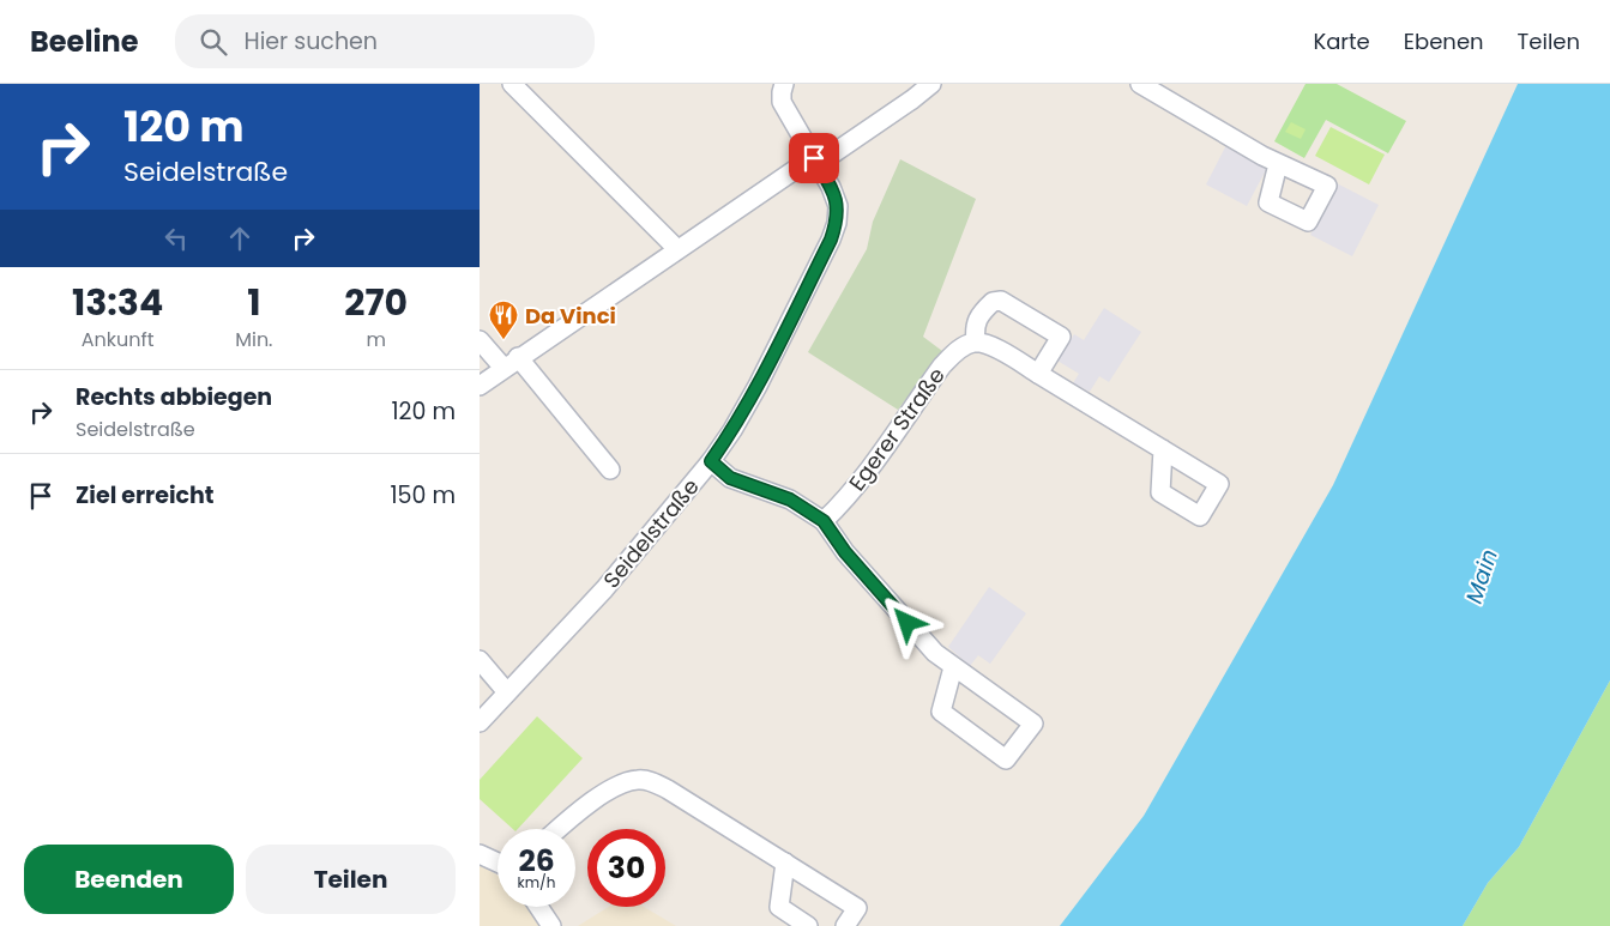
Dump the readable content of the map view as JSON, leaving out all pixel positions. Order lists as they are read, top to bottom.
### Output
{
  "streets": {
    "street": ["Egerer Straße", "Seidelstraße"]
  },
  "water": ["Main"],
  "places": {
    "restaurant": ["Da Vinci"]
  },
  "page": {
    "header": "Beeline",
    "search": "Hier suchen",
    "nav": ["Karte", "Ebenen", "Teilen"],
    "turn": ["120 m", "Seidelstraße"],
    "eta": [
      "13:34",
      "Ankunft",
      "1",
      "Min.",
      "270",
      "m"
    ],
    "list": [
      {
        "name": "Rechts abbiegen",
        "note": "Seidelstraße",
        "value": "120 m"
      },
      {
        "name": "Ziel erreicht",
        "value": "150 m"
      }
    ],
    "speed": "26 km/h",
    "limit": "30",
    "buttons": ["Beenden", "Teilen"]
  }
}
